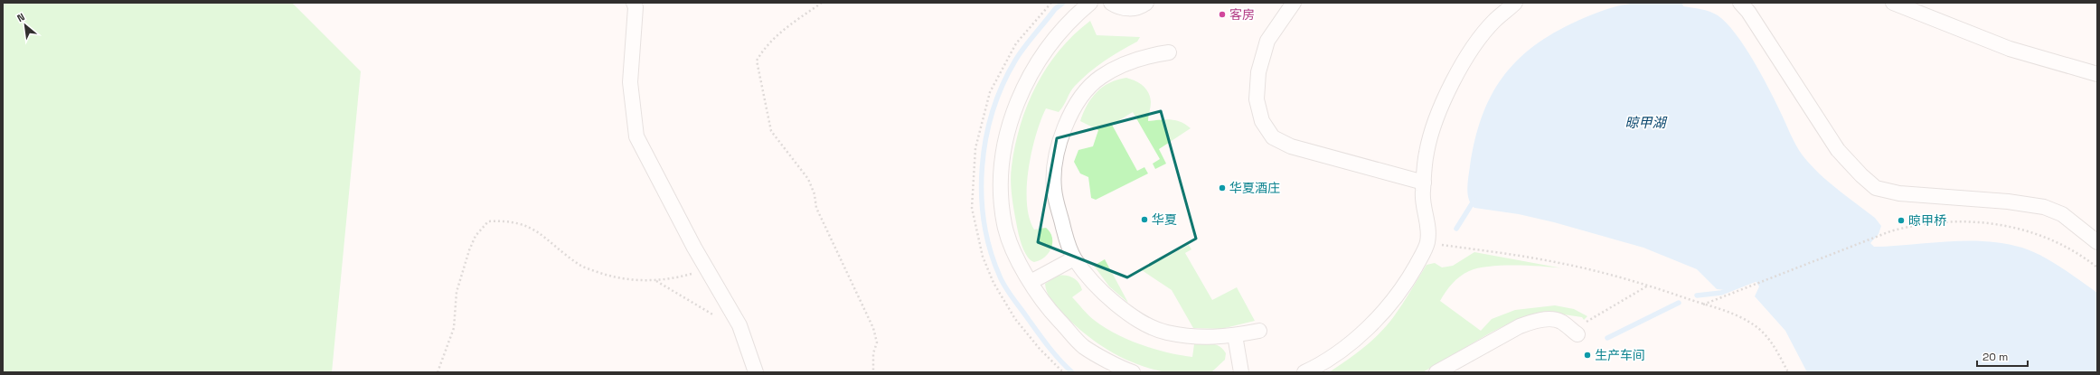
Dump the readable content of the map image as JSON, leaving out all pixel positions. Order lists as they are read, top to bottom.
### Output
{
  "water": ["晾甲湖"],
  "places": [
    "客房",
    "华夏酒庄",
    "华夏",
    "晾甲桥",
    "生产车间"
  ],
  "scale_bar": "20 m",
  "north": "top left"
}
